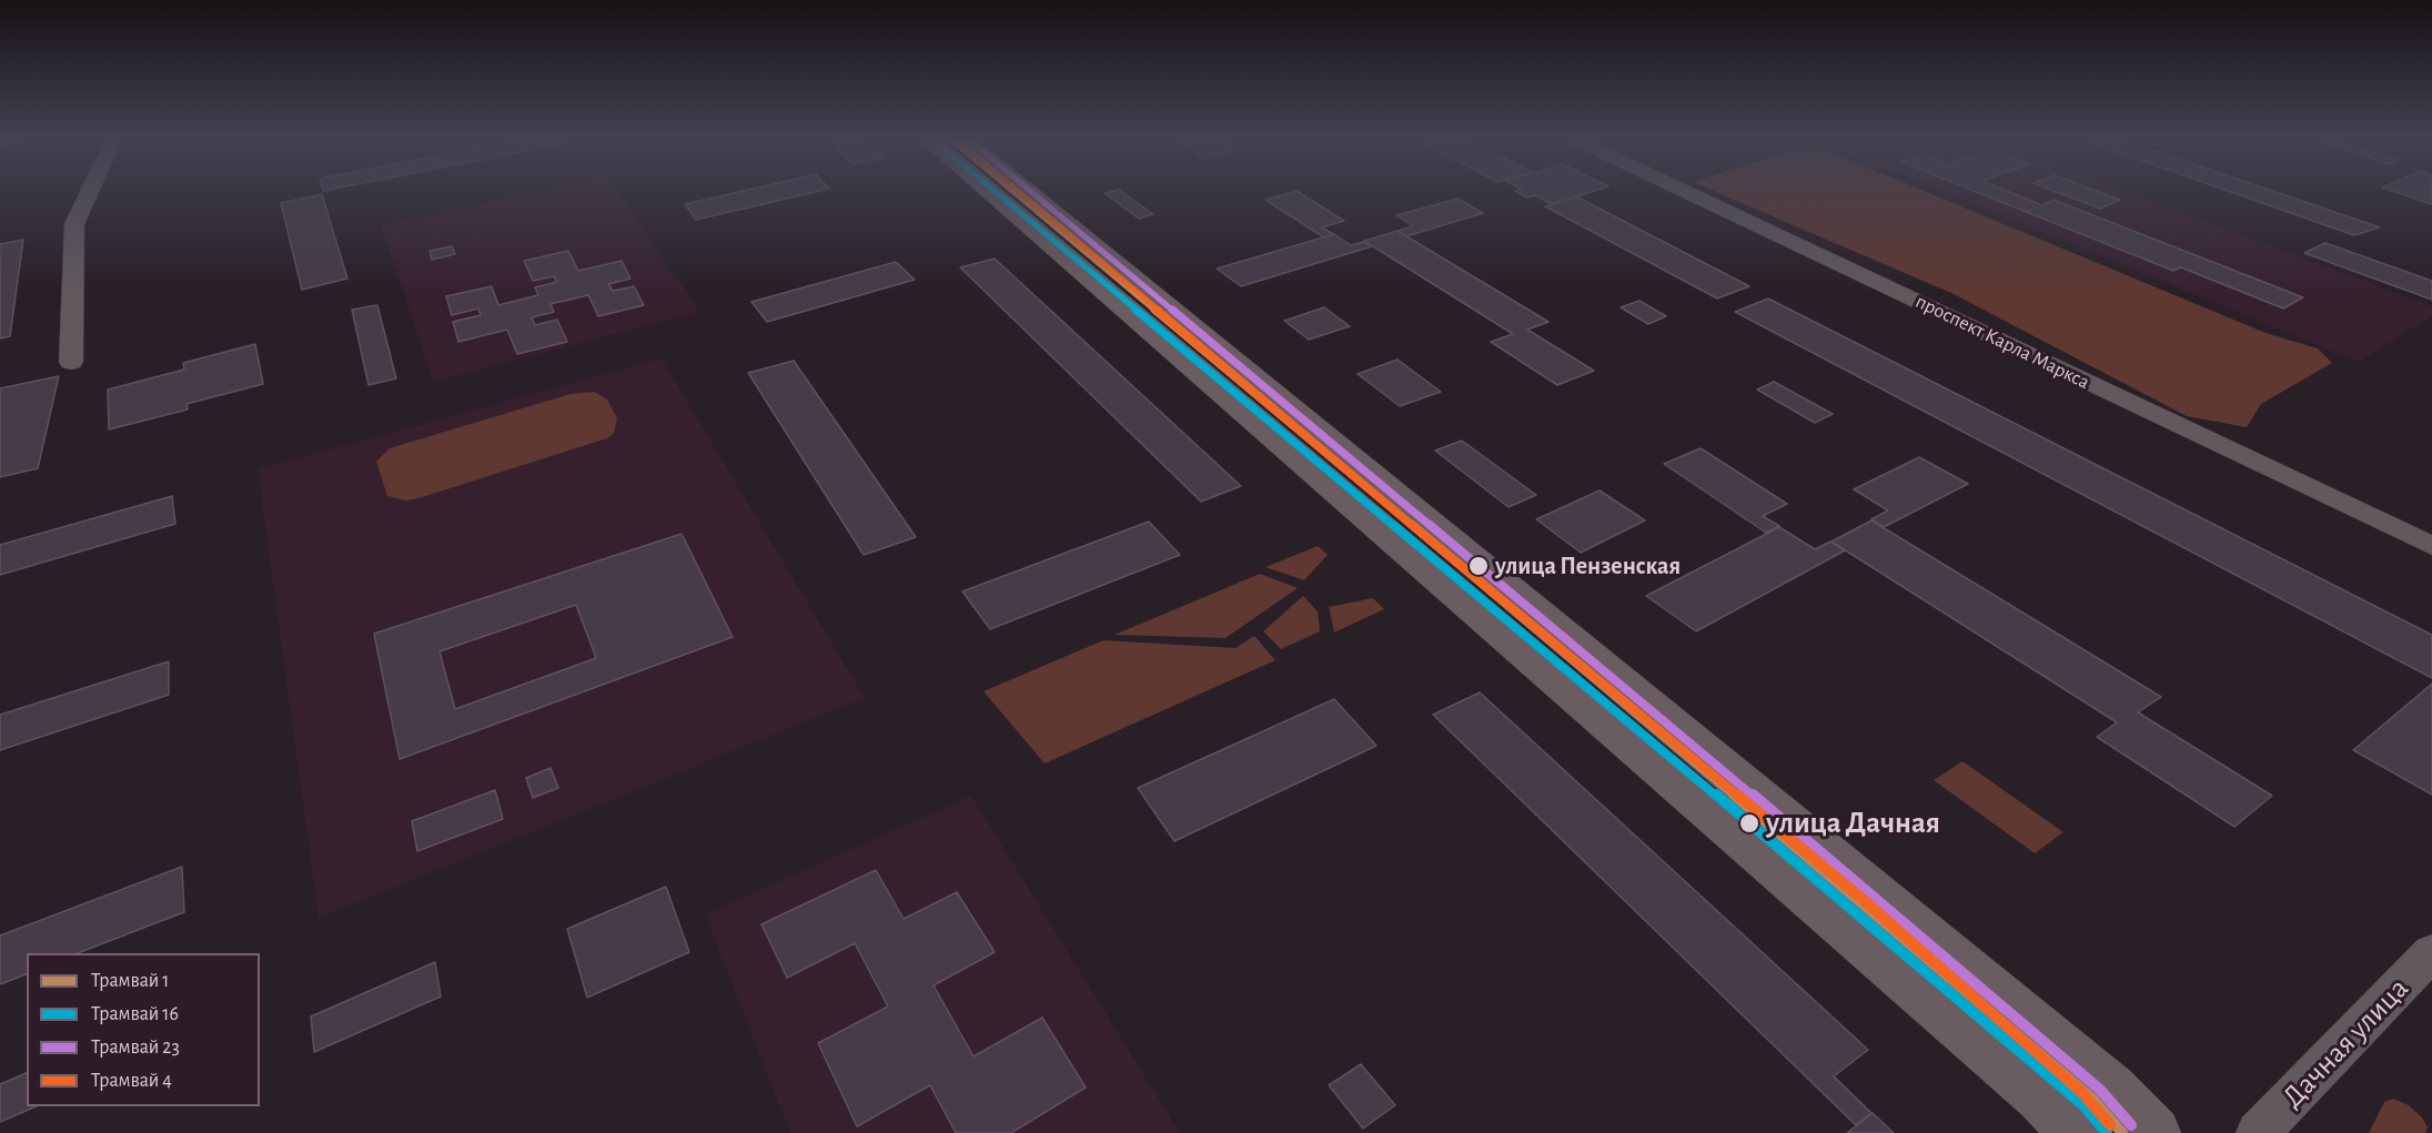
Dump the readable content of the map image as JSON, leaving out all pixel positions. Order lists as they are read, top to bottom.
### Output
{
  "streets": {
    "street": ["проспект Карла Маркса", "Дачная улица"]
  },
  "places": ["улица Пензенская", "улица Дачная"],
  "lines": [
    "tram line 1",
    "tram line 16",
    "tram line 23",
    "tram line 4"
  ],
  "legend": [
    "Трамвай 1",
    "Трамвай 16",
    "Трамвай 23",
    "Трамвай 4"
  ]
}
